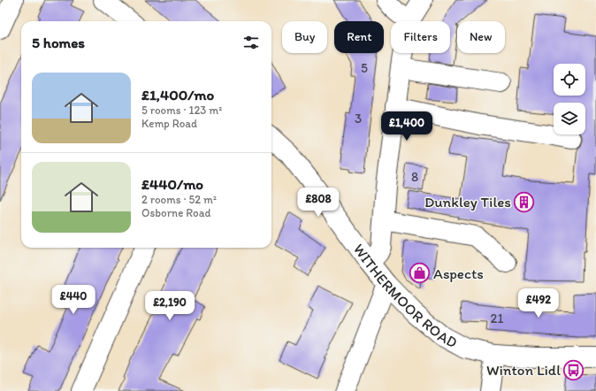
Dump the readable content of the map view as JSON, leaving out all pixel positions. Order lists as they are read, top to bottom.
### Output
{
  "streets": {
    "street": ["WITHERMOOR ROAD"]
  },
  "places": {
    "building": ["Dunkley Tiles"],
    "shop": ["Aspects"],
    "bus stop": ["Winton Lidl"]
  },
  "house_numbers": [
    "5",
    "3",
    "8",
    "21"
  ],
  "page": {
    "chip": [
      "Buy",
      "Rent",
      "Filters",
      "New"
    ],
    "heading": "5 homes",
    "list": [
      {
        "name": "£1,400/mo",
        "note": "5 rooms · 123 m² · Kemp Road"
      },
      {
        "name": "£440/mo",
        "note": "2 rooms · 52 m² · Osborne Road"
      }
    ],
    "price": [
      "£1,400",
      "£808",
      "£440",
      "£492",
      "£2,190"
    ]
  }
}
